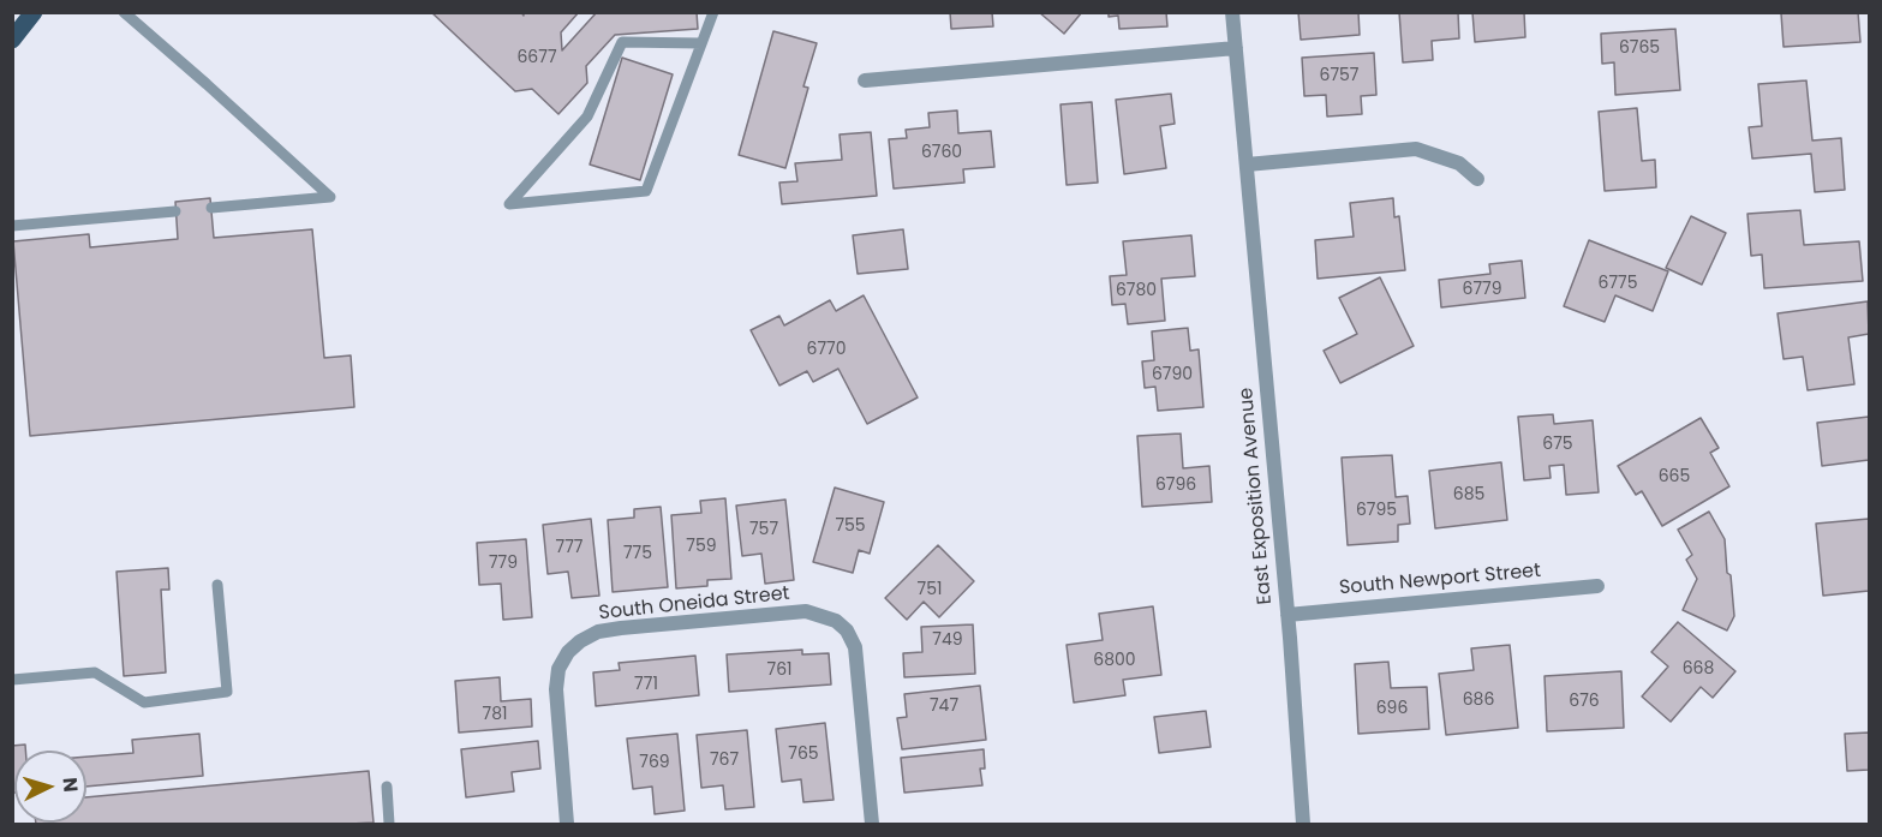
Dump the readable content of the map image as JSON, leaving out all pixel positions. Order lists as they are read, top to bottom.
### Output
{
  "streets": {
    "street": ["East Exposition Avenue", "South Newport Street", "South Oneida Street"]
  },
  "crossings": [
    ["East Exposition Avenue", "South Newport Street"]
  ],
  "house_numbers": [
    "6765",
    "6677",
    "6757",
    "6760",
    "6775",
    "6779",
    "6780",
    "6770",
    "6790",
    "675",
    "665",
    "6796",
    "685",
    "6795",
    "755",
    "757",
    "759",
    "777",
    "775",
    "779",
    "751",
    "749",
    "6800",
    "668",
    "761",
    "771",
    "686",
    "676",
    "747",
    "696",
    "781",
    "765",
    "767",
    "769"
  ],
  "north": "right"
}
